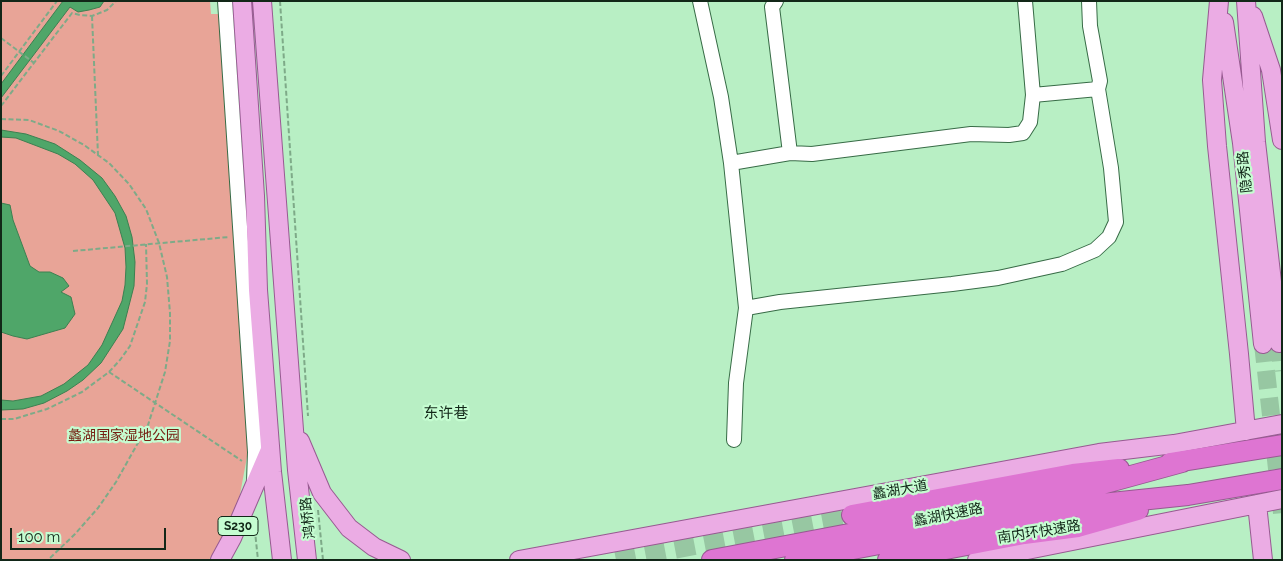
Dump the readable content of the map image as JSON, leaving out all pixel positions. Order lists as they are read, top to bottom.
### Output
{
  "streets": {
    "highway": ["蠡湖快速路", "南内环快速路"],
    "main road": ["隐秀路", "蠡湖大道", "S230"],
    "path": ["鸿桥路"]
  },
  "crossings": [
    ["蠡湖快速路", "南内环快速路"]
  ],
  "districts": ["东许巷"],
  "parks": ["蠡湖国家湿地公园"],
  "scale_bar": "100 m"
}
